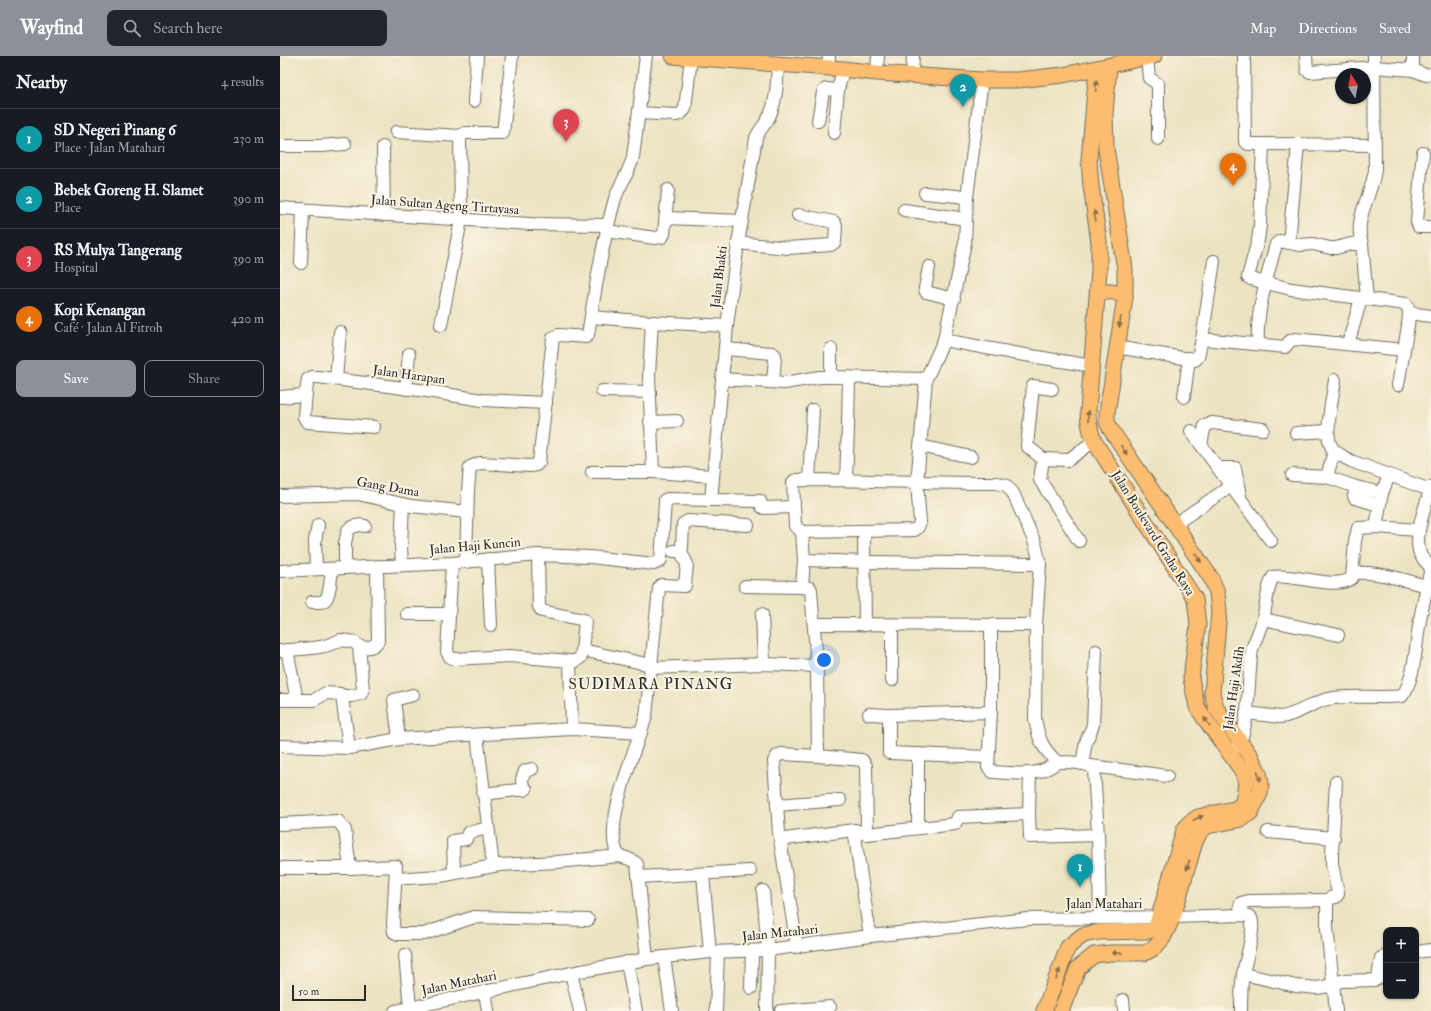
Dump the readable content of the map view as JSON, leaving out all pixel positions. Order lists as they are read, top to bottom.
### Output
{
  "streets": {
    "main road": ["Jalan Boulevard Graha Raya"],
    "street": [
      "Jalan Sultan Ageng Tirtayasa",
      "Jalan Bhakti",
      "Jalan Harapan",
      "Gang Dama",
      "Jalan Haji Kuncin",
      "Jalan Haji Akdih",
      "Jalan Matahari"
    ]
  },
  "crossings": [
    ["Jalan Boulevard Graha Raya", "Jalan Haji Akdih"],
    ["Jalan Boulevard Graha Raya", "Jalan Matahari"]
  ],
  "districts": ["SUDIMARA PINANG"],
  "scale_bar": "50 m",
  "north": "top",
  "page": {
    "header": "Wayfind",
    "search": "Search here",
    "nav": ["Map", "Directions", "Saved"],
    "heading": ["Nearby", "4 results"],
    "pins": [
      "2",
      "3",
      "4",
      "1"
    ],
    "list": [
      {
        "mark": "1",
        "name": "SD Negeri Pinang 6",
        "note": "Place · Jalan Matahari",
        "value": "230 m"
      },
      {
        "mark": "2",
        "name": "Bebek Goreng H. Slamet",
        "note": "Place",
        "value": "390 m"
      },
      {
        "mark": "3",
        "name": "RS Mulya Tangerang",
        "note": "Hospital",
        "value": "390 m"
      },
      {
        "mark": "4",
        "name": "Kopi Kenangan",
        "note": "Café · Jalan Al Fitroh",
        "value": "420 m"
      }
    ],
    "buttons": ["Save", "Share"],
    "map_buttons": ["+", "−"],
    "scale": "50 m"
  }
}
